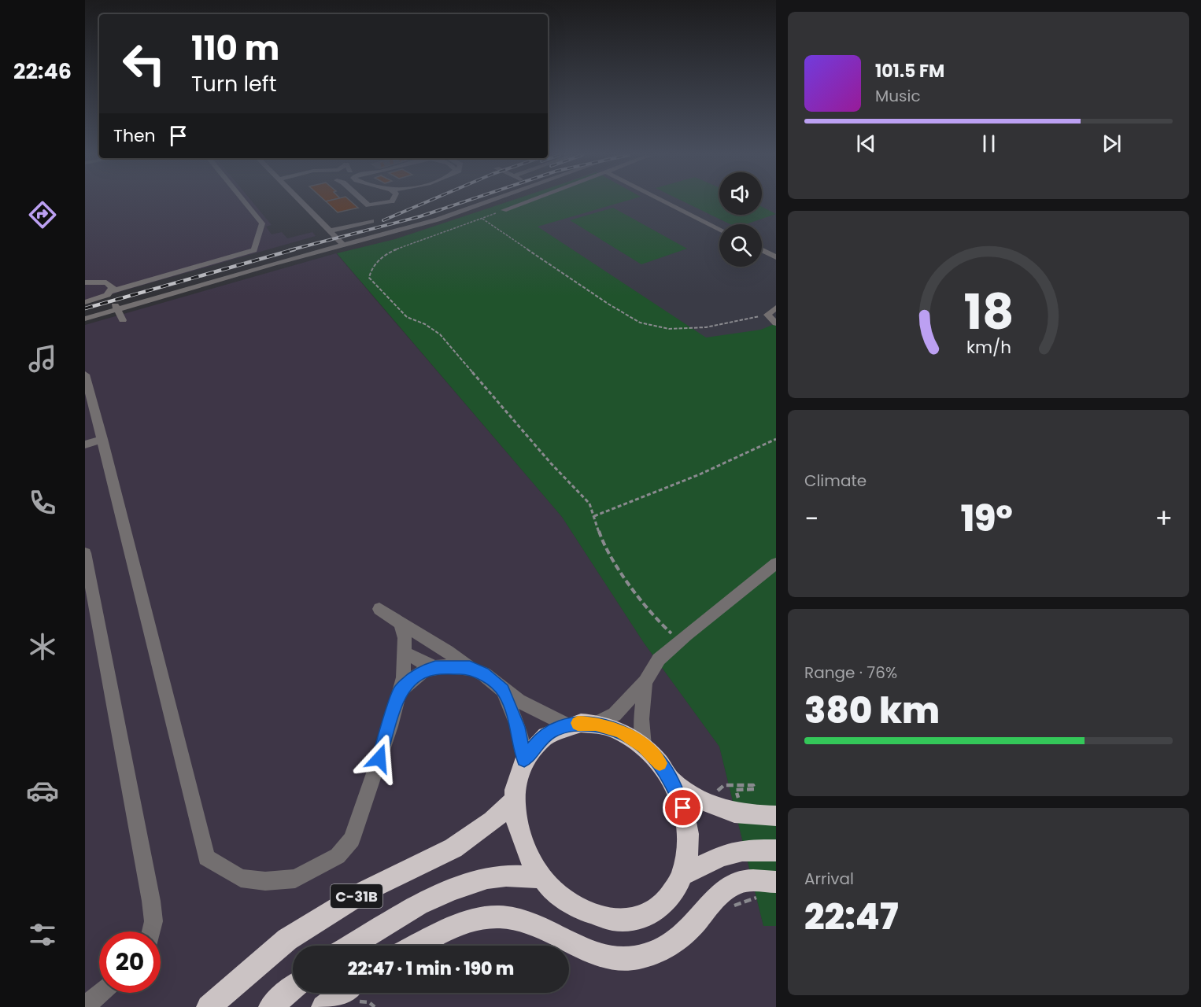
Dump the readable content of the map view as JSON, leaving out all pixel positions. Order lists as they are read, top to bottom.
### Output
{
  "streets": {
    "highway": ["C-31B"]
  },
  "page": {
    "tabs": "22:46",
    "turn": ["110 m", "Turn left"],
    "song": ["101.5 FM", "Music"],
    "then": "Then",
    "tile": [
      "Climate",
      ["Range · 76%", "380 km"],
      ["Arrival", "22:47"]
    ],
    "heat": ["−", "19°", "+"],
    "limit": "20",
    "trip": "22:47 · 1 min · 190 m",
    "gauge": ["18", "km/h"]
  }
}
